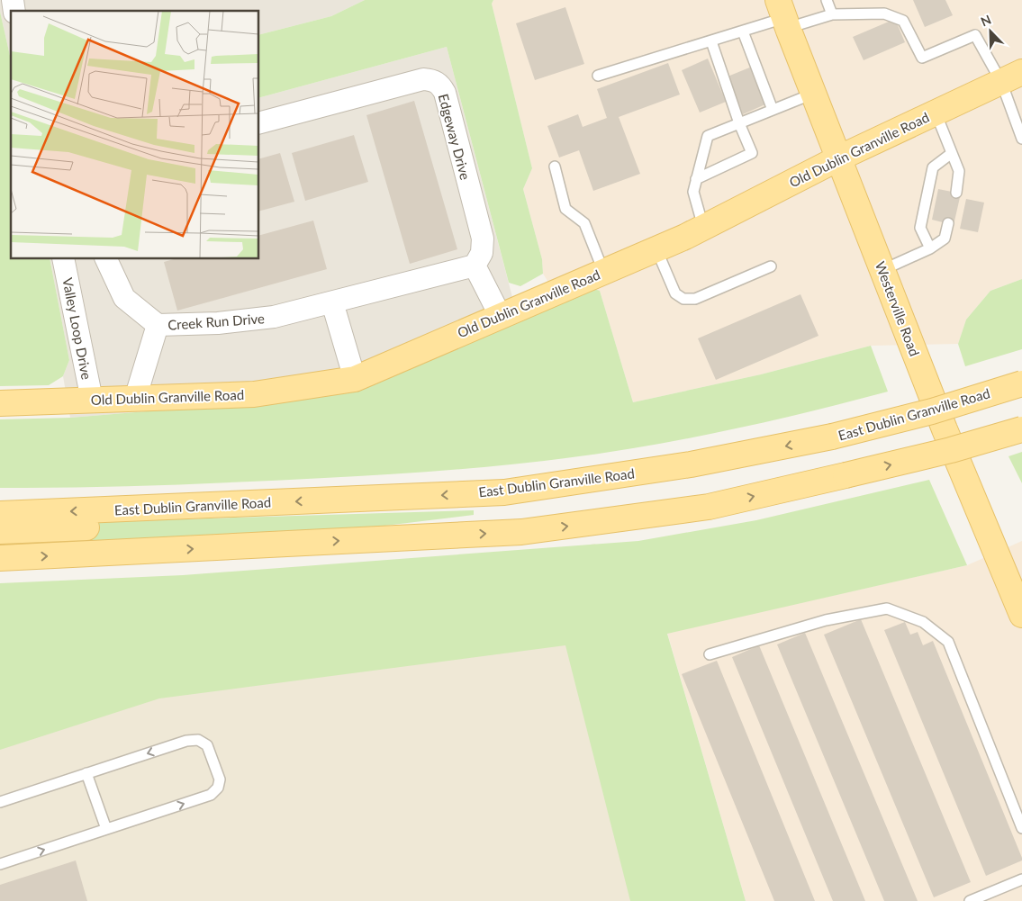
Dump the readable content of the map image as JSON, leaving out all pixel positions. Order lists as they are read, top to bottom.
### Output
{
  "streets": {
    "main road": ["Old Dublin Granville Road", "Westerville Road", "East Dublin Granville Road"],
    "street": ["Edgeway Drive", "Creek Run Drive", "Valley Loop Drive"]
  },
  "crossings": [
    ["Edgeway Drive", "Creek Run Drive"],
    ["Old Dublin Granville Road", "Westerville Road"],
    ["Old Dublin Granville Road", "Valley Loop Drive"]
  ],
  "north": "top left"
}
